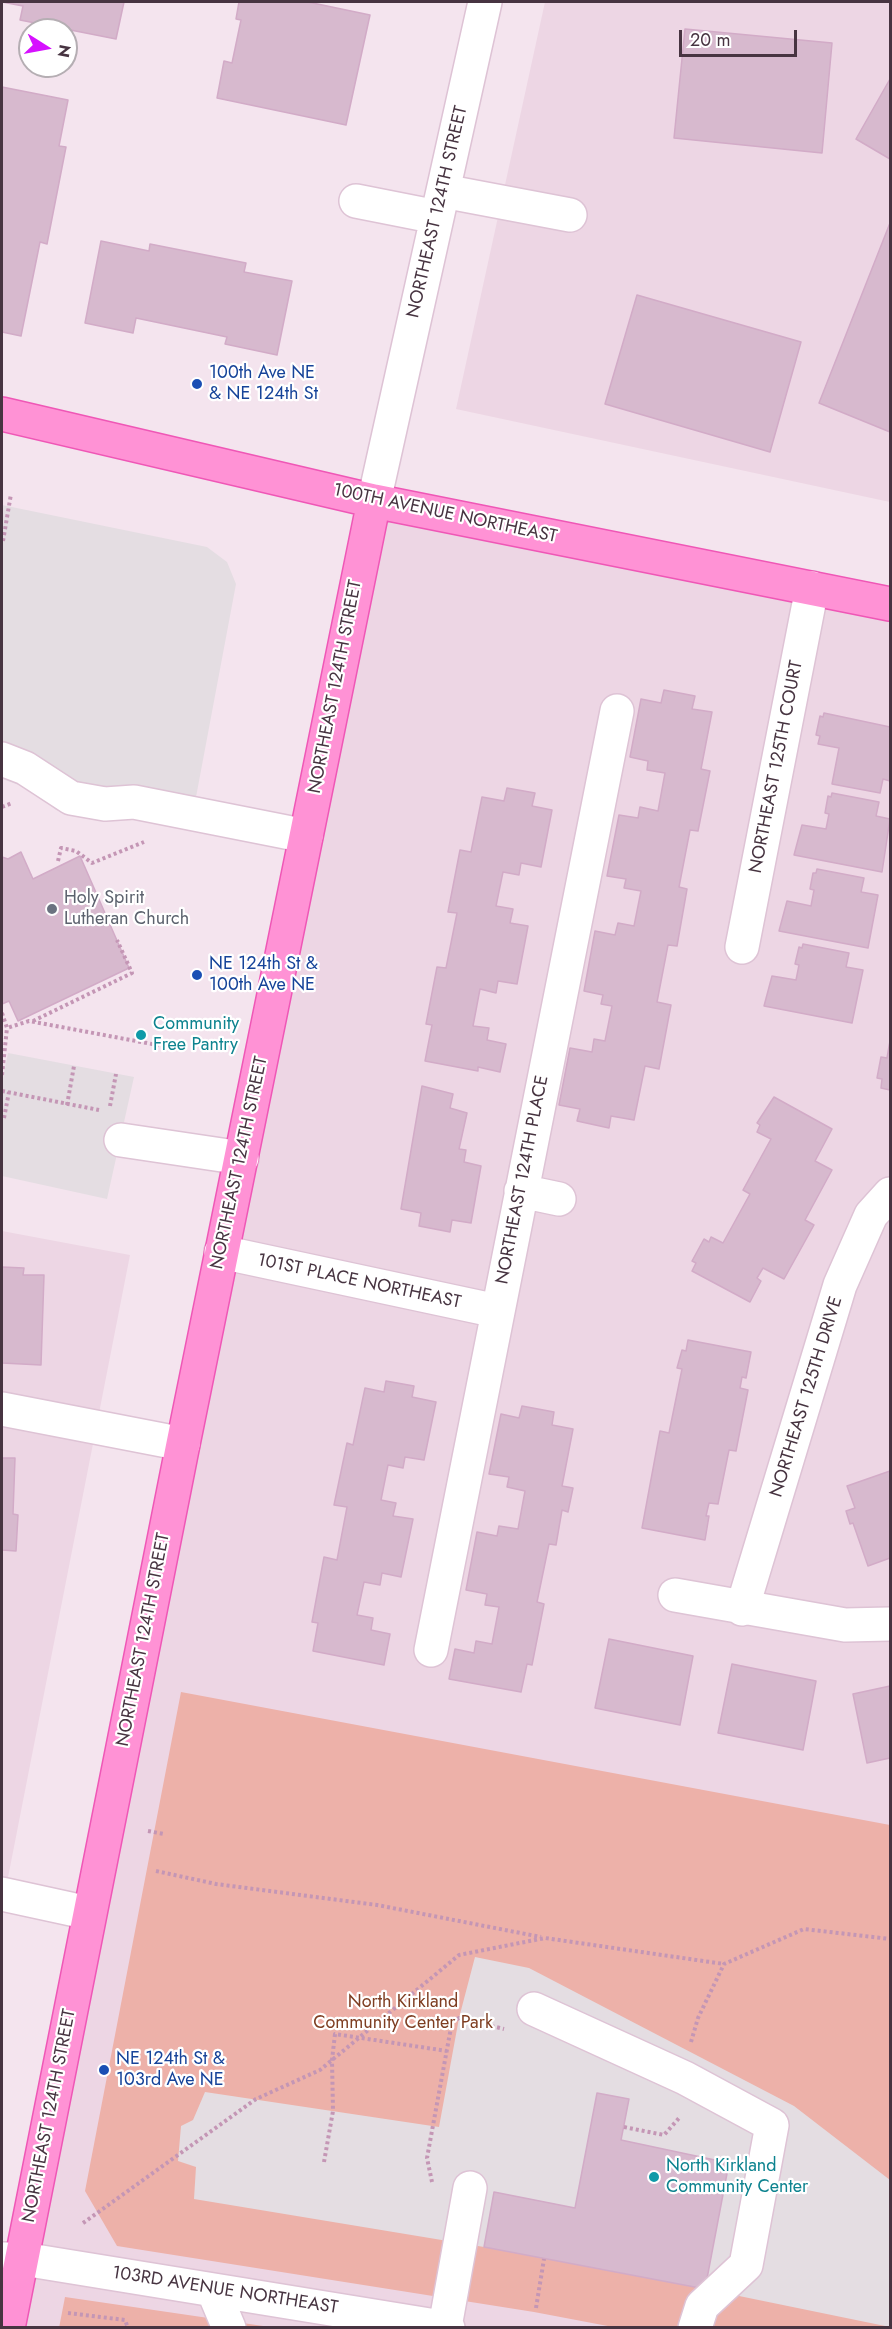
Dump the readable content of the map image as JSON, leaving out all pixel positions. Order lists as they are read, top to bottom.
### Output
{
  "streets": {
    "main road": ["NORTHEAST 124TH STREET", "100TH AVENUE NORTHEAST"],
    "street": [
      "NORTHEAST 125TH COURT",
      "NORTHEAST 124TH PLACE",
      "101ST PLACE NORTHEAST",
      "NORTHEAST 125TH DRIVE",
      "103RD AVENUE NORTHEAST"
    ]
  },
  "crossings": [
    ["NORTHEAST 124TH STREET", "100TH AVENUE NORTHEAST"],
    ["NORTHEAST 124TH STREET", "101ST PLACE NORTHEAST"],
    ["NORTHEAST 124TH STREET", "103RD AVENUE NORTHEAST"],
    ["100TH AVENUE NORTHEAST", "NORTHEAST 125TH COURT"],
    ["NORTHEAST 124TH PLACE", "101ST PLACE NORTHEAST"]
  ],
  "parks": ["North Kirkland Community Center Park"],
  "places": [
    "100th Ave NE & NE 124th St",
    "Holy Spirit Lutheran Church",
    "NE 124th St & 100th Ave NE",
    "Community Free Pantry",
    "NE 124th St & 103rd Ave NE",
    "North Kirkland Community Center"
  ],
  "scale_bar": "20 m",
  "north": "right"
}
